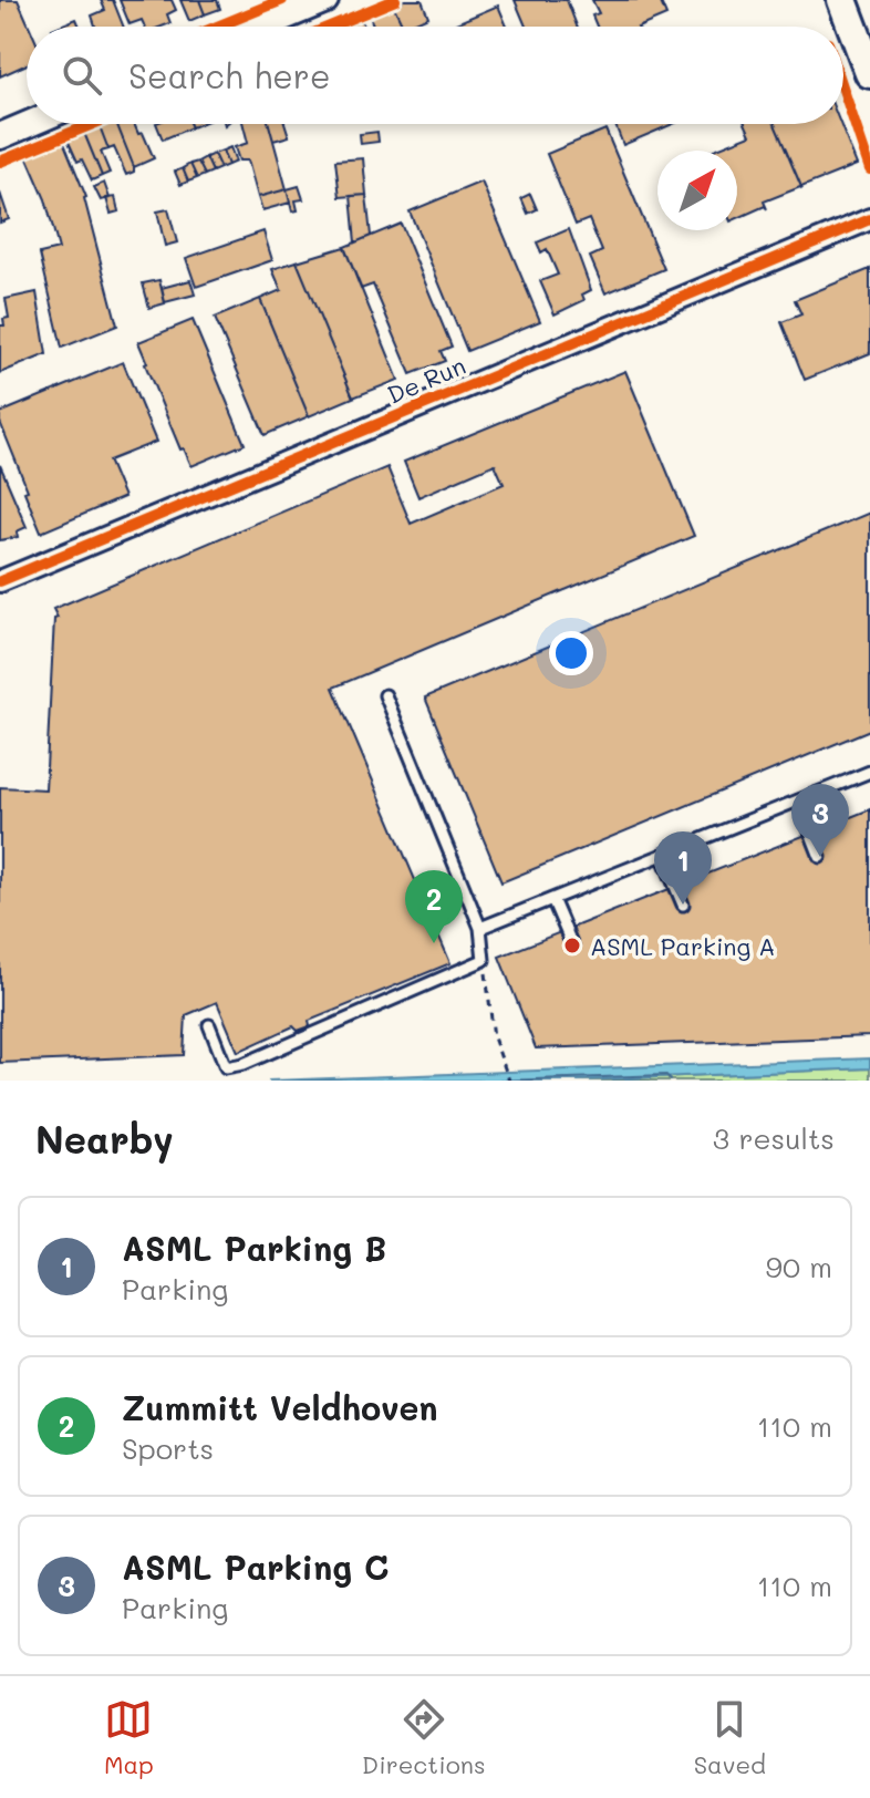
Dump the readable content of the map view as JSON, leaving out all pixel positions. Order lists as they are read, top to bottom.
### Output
{
  "streets": {
    "street": ["De Run"]
  },
  "places": ["ASML Parking A"],
  "north": "top right",
  "page": {
    "search": "Search here",
    "pins": ["3", "1", "2"],
    "heading": ["Nearby", "3 results"],
    "list": [
      {
        "mark": "1",
        "name": "ASML Parking B",
        "note": "Parking",
        "value": "90 m"
      },
      {
        "mark": "2",
        "name": "Zummitt Veldhoven",
        "note": "Sports",
        "value": "110 m"
      },
      {
        "mark": "3",
        "name": "ASML Parking C",
        "note": "Parking",
        "value": "110 m"
      }
    ],
    "nav": ["Map", "Directions", "Saved"]
  }
}
